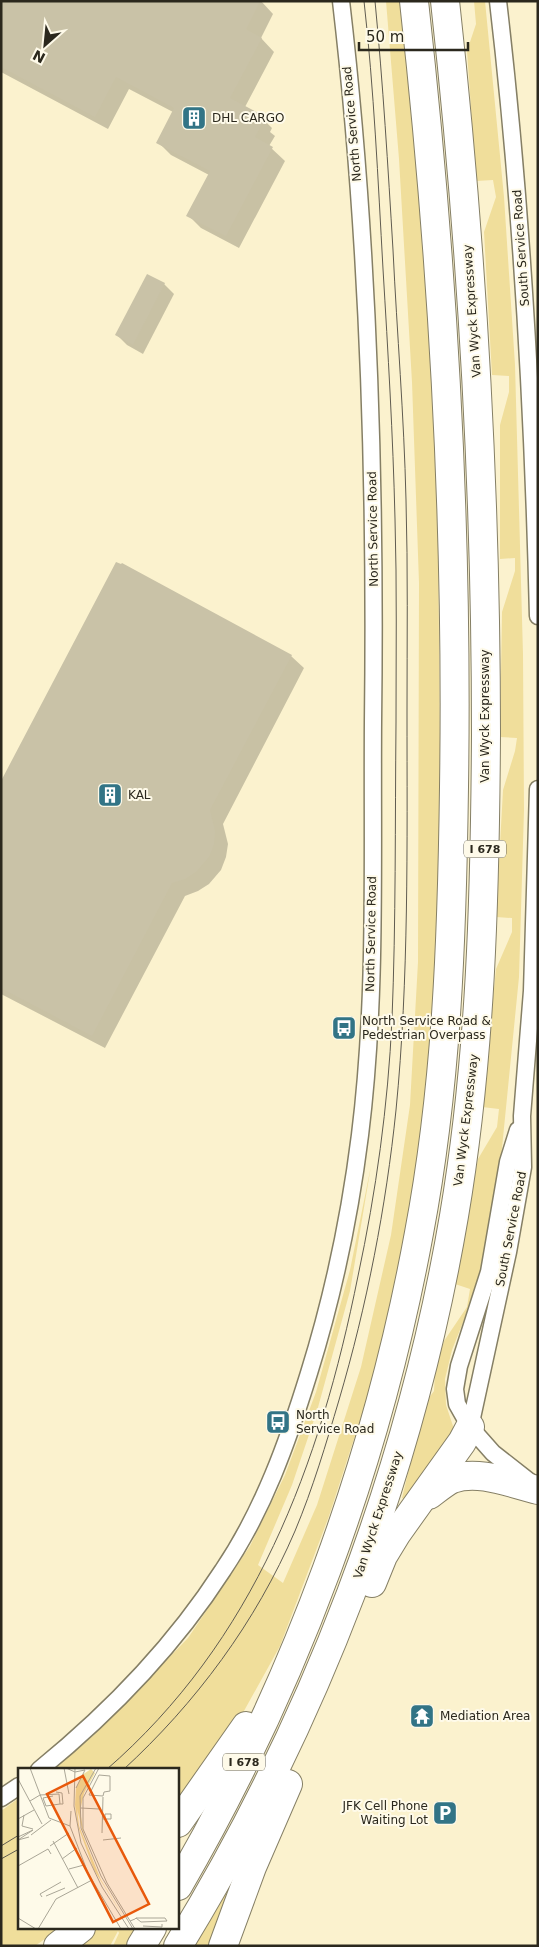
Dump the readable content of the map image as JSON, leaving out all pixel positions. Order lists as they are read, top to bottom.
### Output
{
  "streets": {
    "highway": ["Van Wyck Expressway", "I 678"],
    "street": ["North Service Road", "South Service Road"]
  },
  "places": {
    "building": ["DHL CARGO", "KAL"],
    "bus stop": ["North Service Road & Pedestrian Overpass", "North Service Road"],
    "temple": ["Mediation Area"],
    "parking": ["JFK Cell Phone Waiting Lot"]
  },
  "scale_bar": "50 m",
  "north": "bottom left"
}
